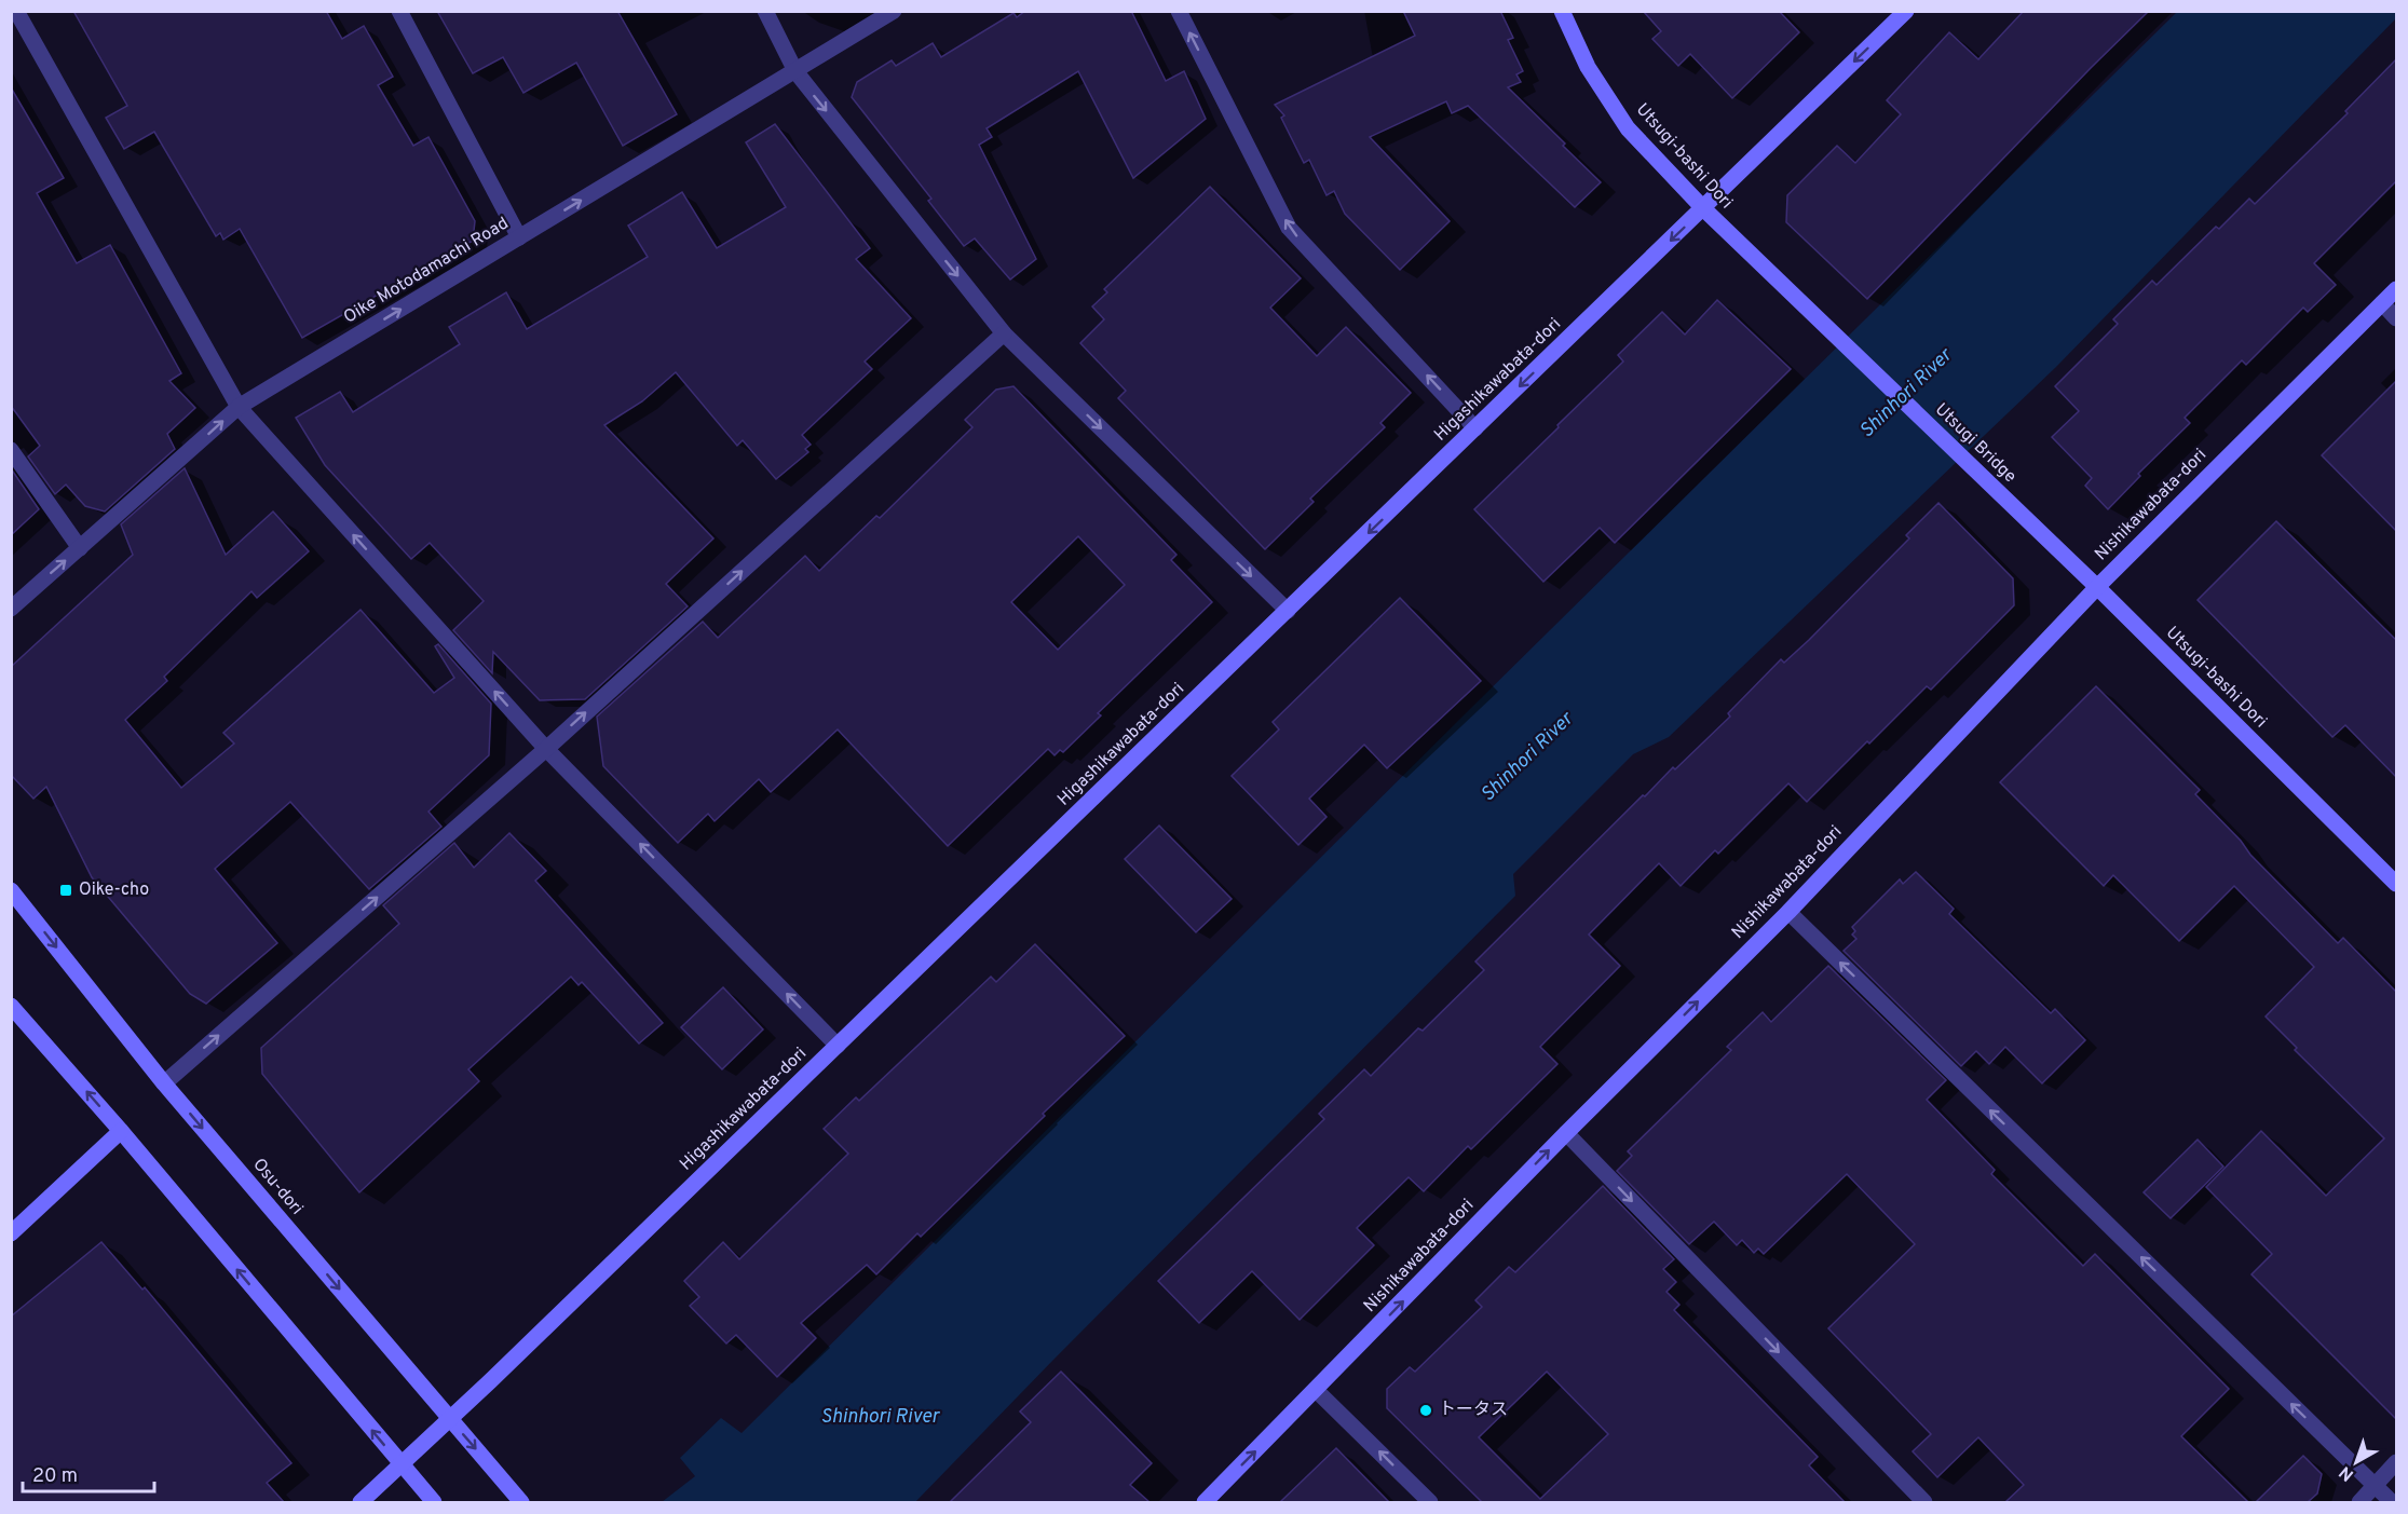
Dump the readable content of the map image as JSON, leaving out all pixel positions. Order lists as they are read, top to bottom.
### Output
{
  "streets": {
    "street": [
      "Utsugi-bashi Dori",
      "Oike Motodamachi Road",
      "Higashikawabata-dori",
      "Utsugi Bridge",
      "Nishikawabata-dori",
      "Osu-dori"
    ]
  },
  "crossings": [
    ["Utsugi-bashi Dori", "Higashikawabata-dori"],
    ["Utsugi-bashi Dori", "Utsugi Bridge"],
    ["Utsugi-bashi Dori", "Nishikawabata-dori"],
    ["Higashikawabata-dori", "Osu-dori"]
  ],
  "one_way": ["Oike Motodamachi Road", "Higashikawabata-dori", "Nishikawabata-dori"],
  "water": ["Shinhori River"],
  "places": {
    "transit": ["Oike-cho"],
    "other": ["トータス"]
  },
  "scale_bar": "20 m",
  "north": "bottom left"
}
